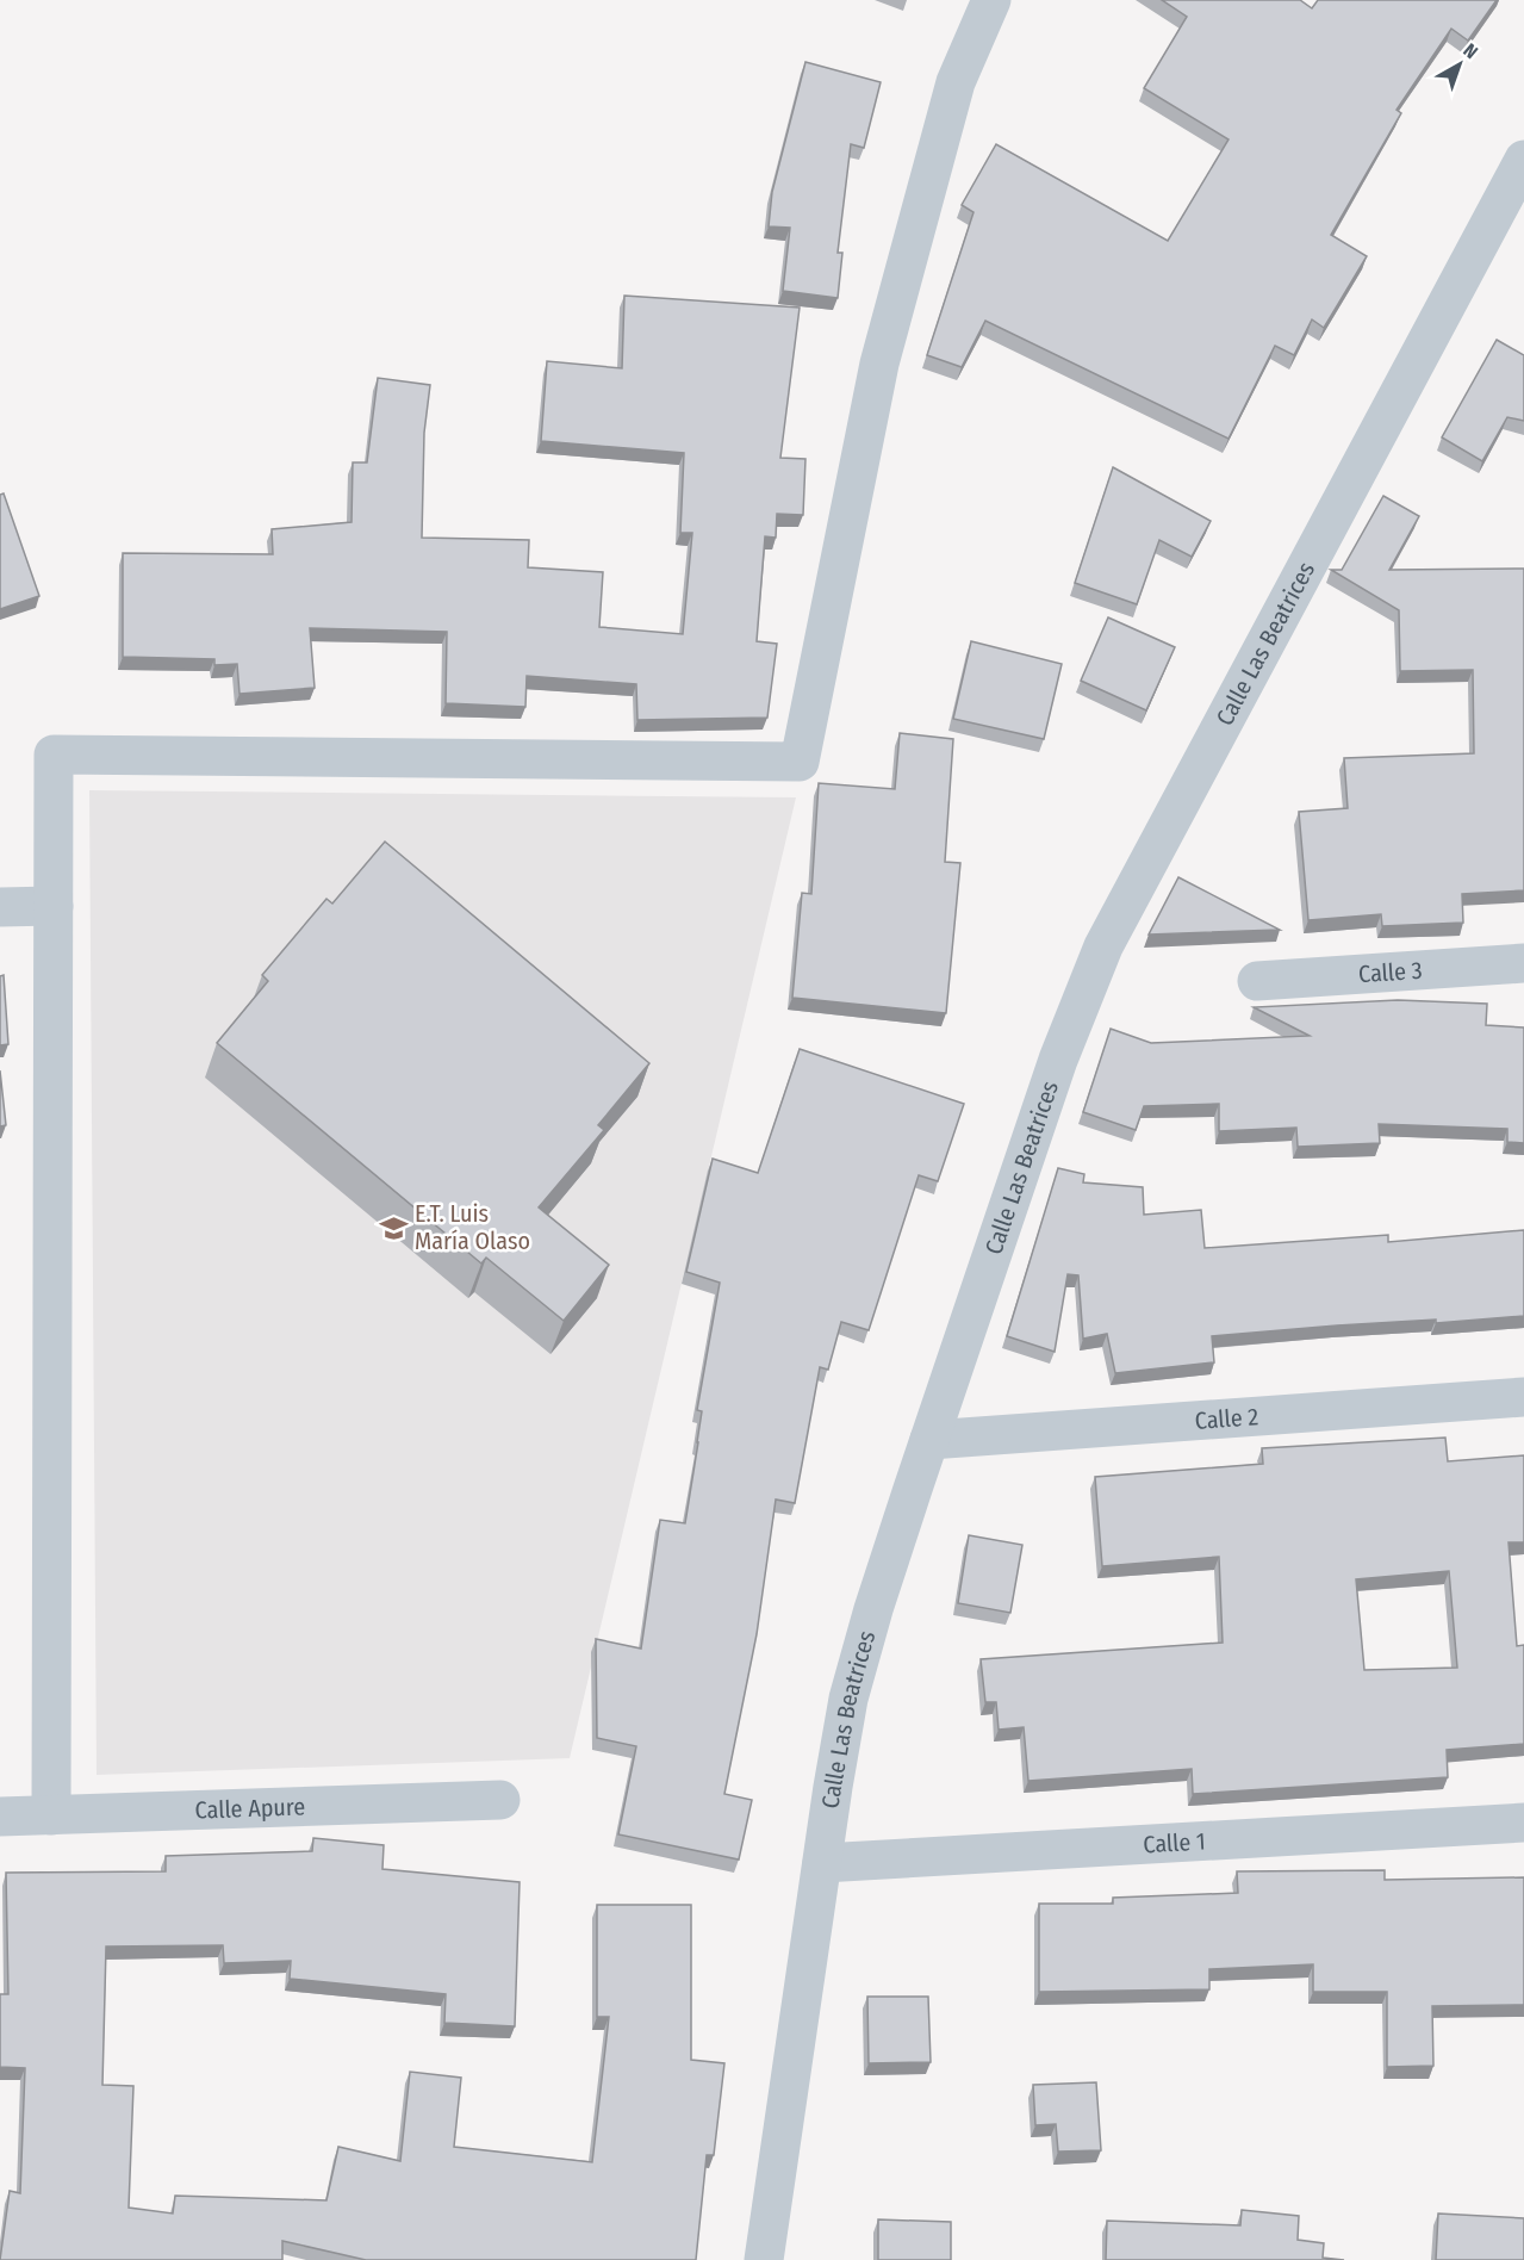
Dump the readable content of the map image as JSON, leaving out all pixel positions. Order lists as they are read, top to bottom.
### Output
{
  "streets": {
    "street": [
      "Calle Las Beatrices",
      "Calle 3",
      "Calle 2",
      "Calle Apure",
      "Calle 1"
    ]
  },
  "crossings": [
    ["Calle Las Beatrices", "Calle 2"],
    ["Calle Las Beatrices", "Calle 1"]
  ],
  "places": {
    "school or university": ["E.T. Luis María Olaso"]
  },
  "north": "top right"
}
